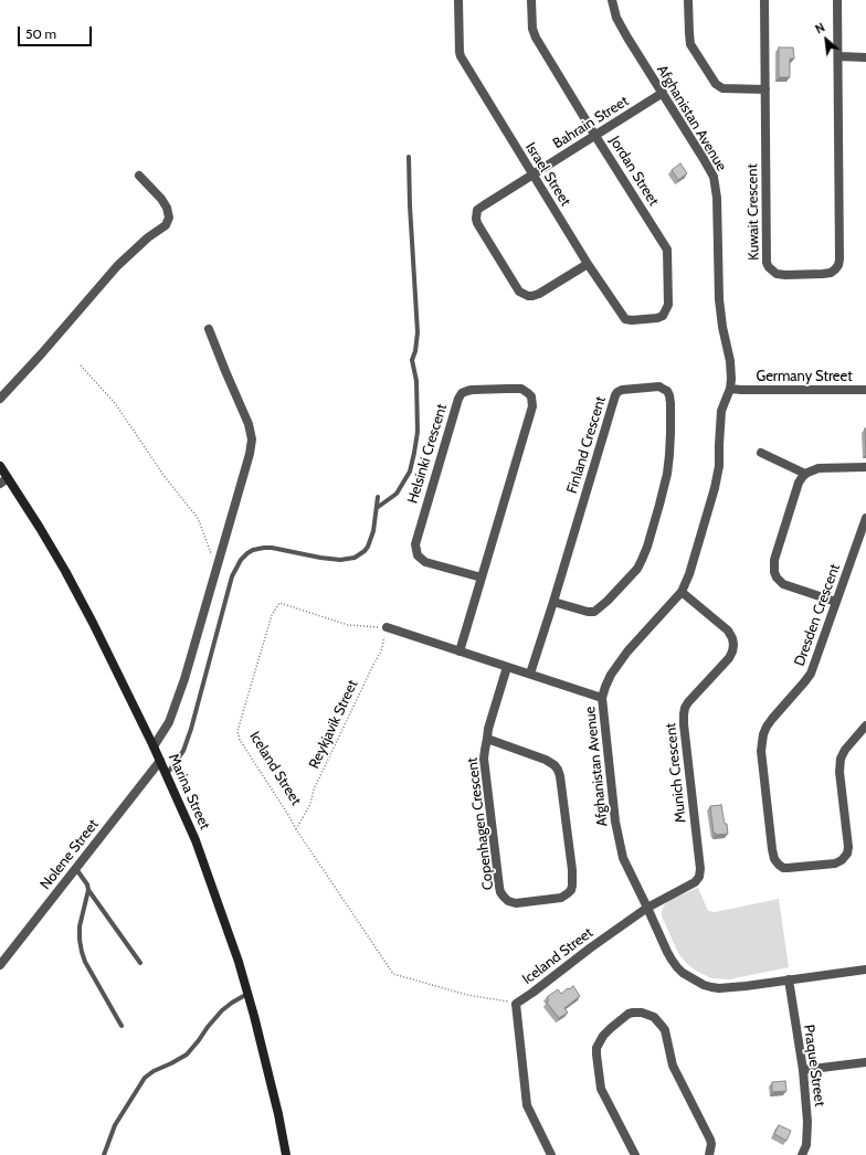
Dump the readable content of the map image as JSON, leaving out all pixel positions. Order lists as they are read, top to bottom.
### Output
{
  "streets": {
    "main road": ["Marina Street"],
    "street": [
      "Afghanistan Avenue",
      "Bahrain Street",
      "Jordan Street",
      "Israel Street",
      "Kuwait Crescent",
      "Germany Street",
      "Finland Crescent",
      "Helsinki Crescent",
      "Dresden Crescent",
      "Iceland Street",
      "Munich Crescent",
      "Copenhagen Crescent",
      "Nolene Street",
      "Praque Street"
    ],
    "path": ["Reykjavik Street"]
  },
  "crossings": [
    ["Afghanistan Avenue", "Bahrain Street"],
    ["Afghanistan Avenue", "Germany Street"],
    ["Afghanistan Avenue", "Iceland Street"],
    ["Afghanistan Avenue", "Munich Crescent"],
    ["Afghanistan Avenue", "Praque Street"],
    ["Bahrain Street", "Jordan Street"],
    ["Bahrain Street", "Israel Street"],
    ["Jordan Street", "Israel Street"],
    ["Reykjavik Street", "Iceland Street"],
    ["Iceland Street", "Munich Crescent"],
    ["Marina Street", "Nolene Street"]
  ],
  "scale_bar": "50 m",
  "north": "top left"
}
